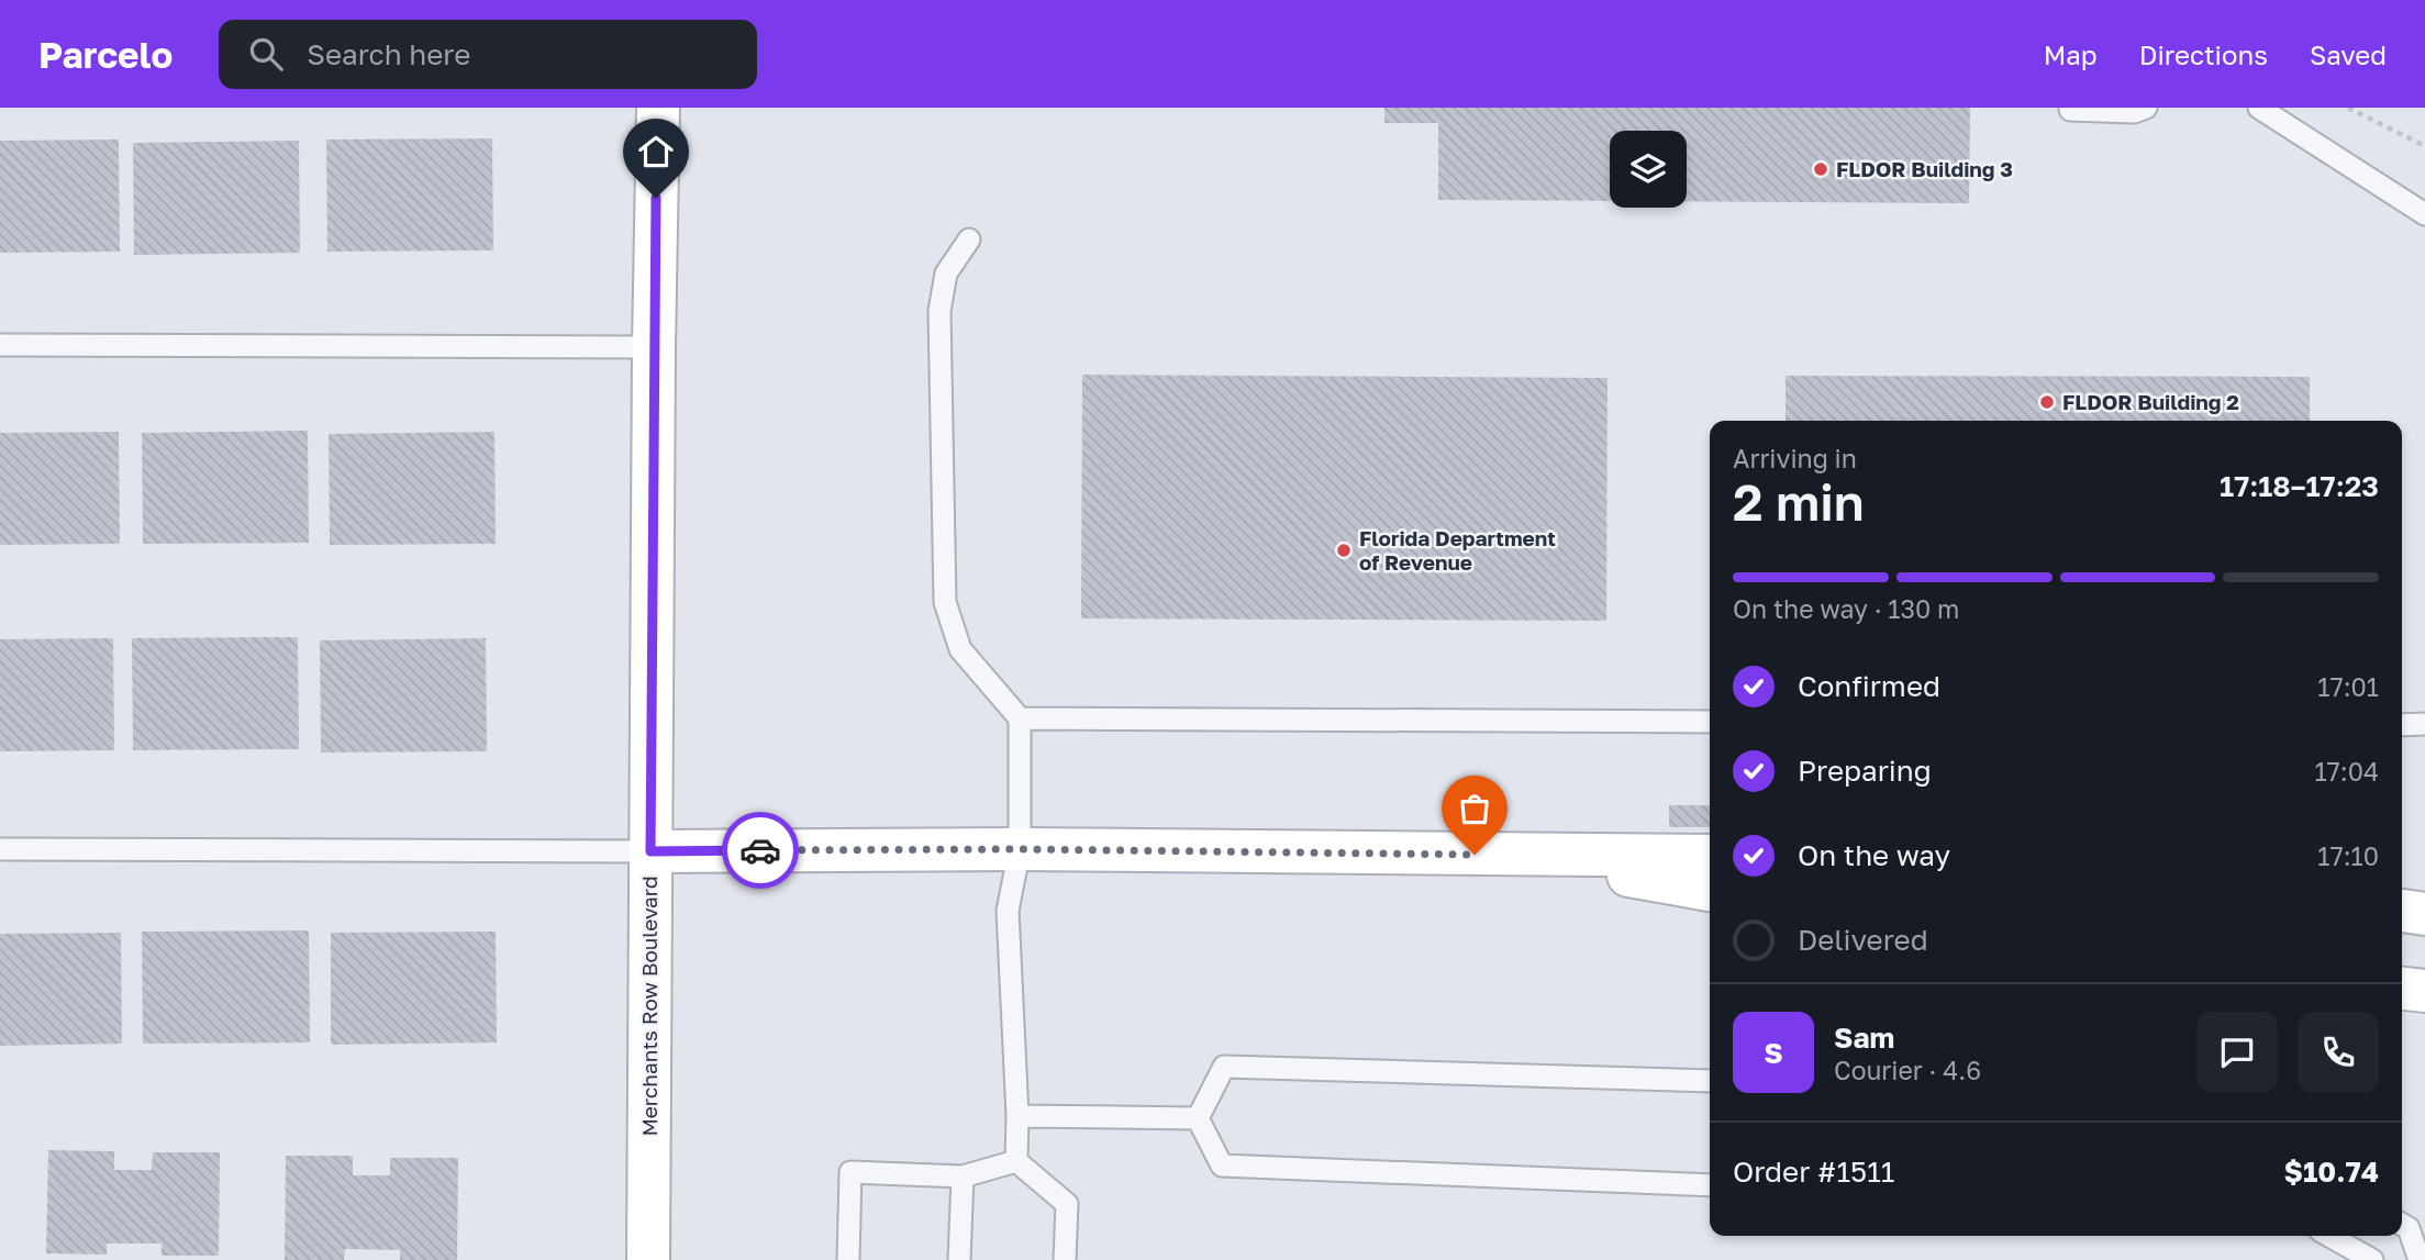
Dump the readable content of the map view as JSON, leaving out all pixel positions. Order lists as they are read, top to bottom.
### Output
{
  "streets": {
    "street": ["Merchants Row Boulevard"]
  },
  "places": ["FLDOR Building 3", "FLDOR Building 2", "Florida Department of Revenue"],
  "page": {
    "header": "Parcelo",
    "search": "Search here",
    "nav": ["Map", "Directions", "Saved"],
    "heading": ["2 min", "Arriving in", "17:18–17:23"],
    "panel": [
      "Sam",
      "Courier · 4.6",
      "Order #1511",
      "$10.74"
    ],
    "bar": "On the way · 130 m",
    "list": [
      ["Confirmed", "17:01"],
      ["Preparing", "17:04"],
      ["On the way", "17:10"],
      "Delivered"
    ],
    "round": "S"
  }
}
